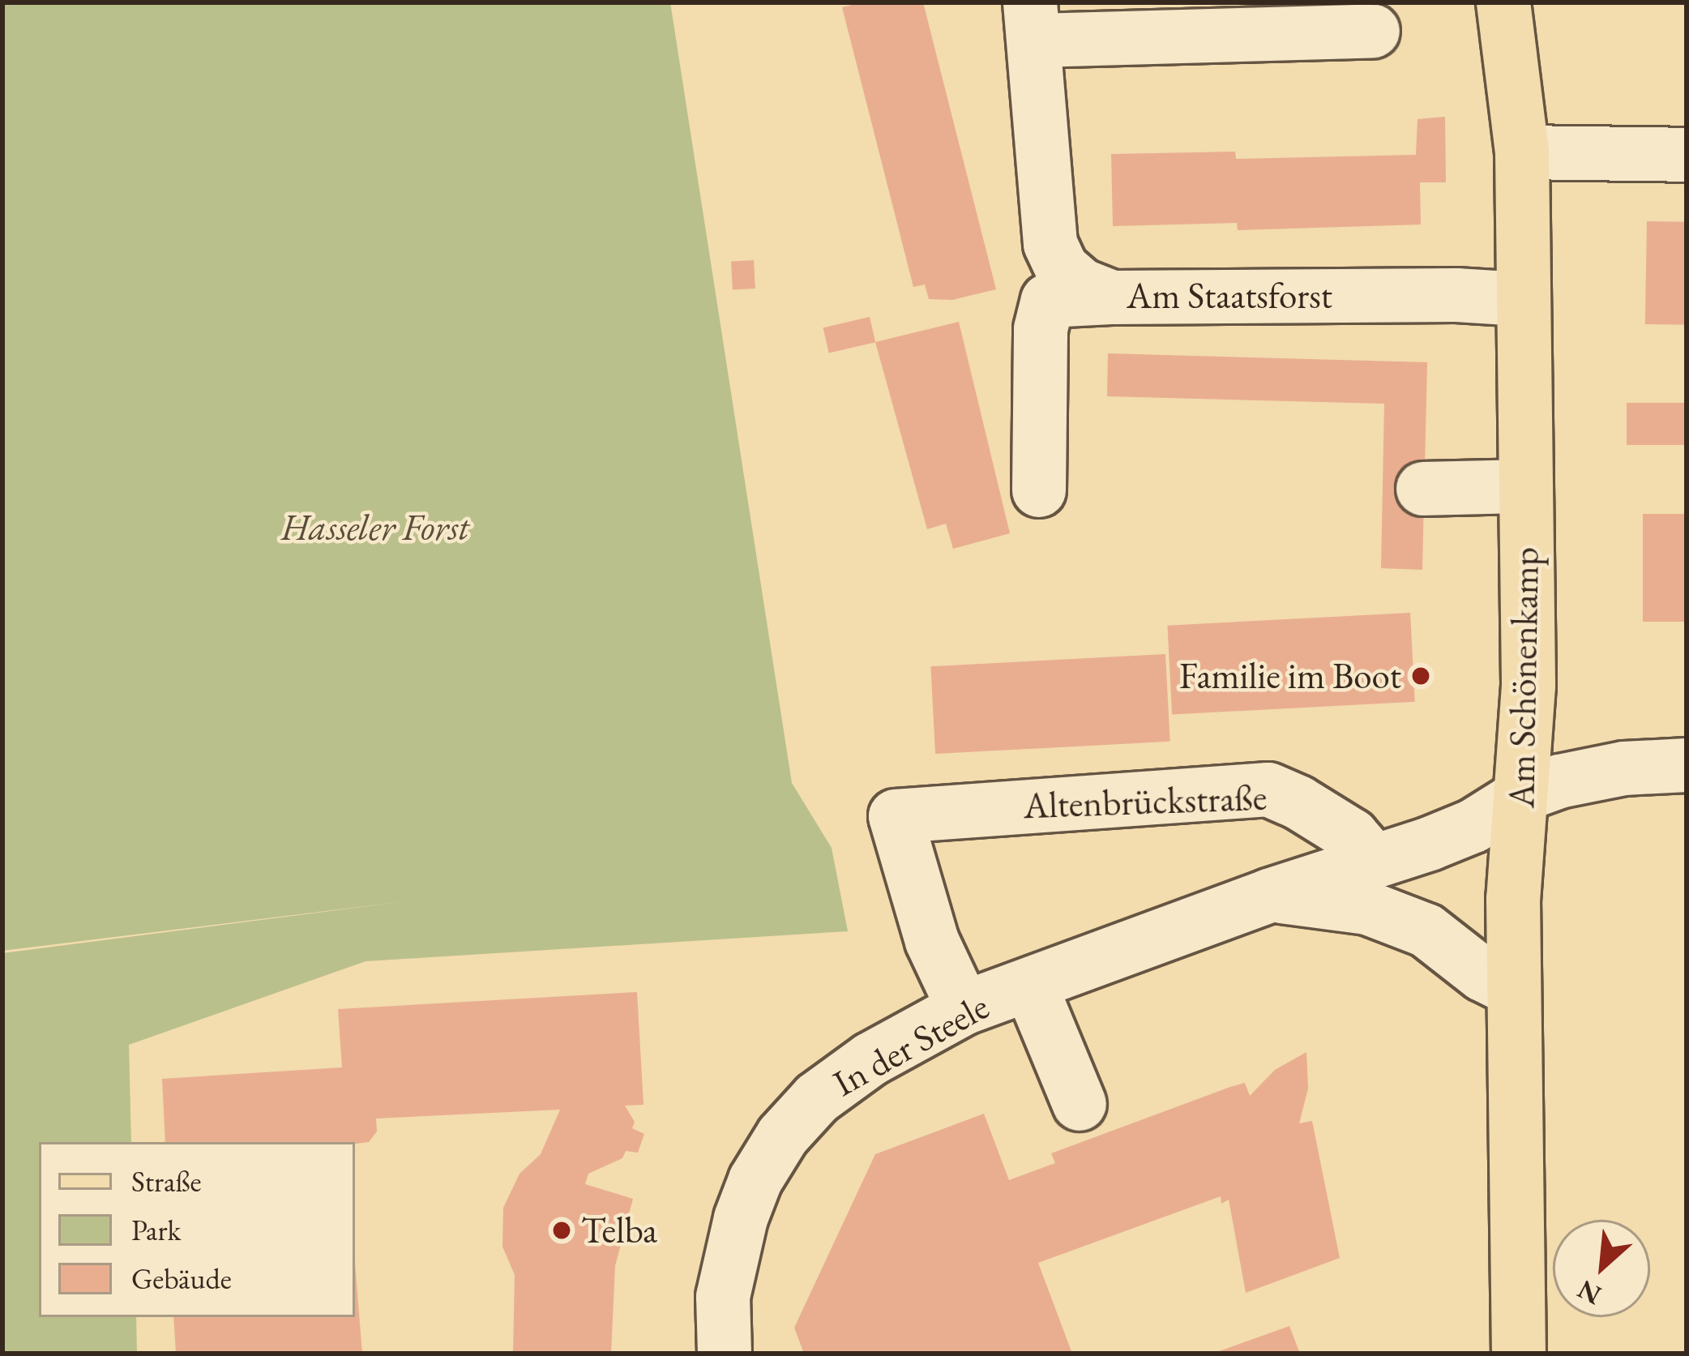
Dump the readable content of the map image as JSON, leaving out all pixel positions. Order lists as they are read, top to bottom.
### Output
{
  "streets": {
    "main road": ["Am Schönenkamp"],
    "street": ["Am Staatsforst", "Altenbrückstraße", "In der Steele"]
  },
  "crossings": [
    ["Am Staatsforst", "Am Schönenkamp"],
    ["Am Schönenkamp", "In der Steele"],
    ["Altenbrückstraße", "In der Steele"]
  ],
  "parks": ["Hasseler Forst"],
  "places": ["Familie im Boot", "Telba"],
  "legend": ["Straße", "Park", "Gebäude"],
  "north": "bottom left"
}
